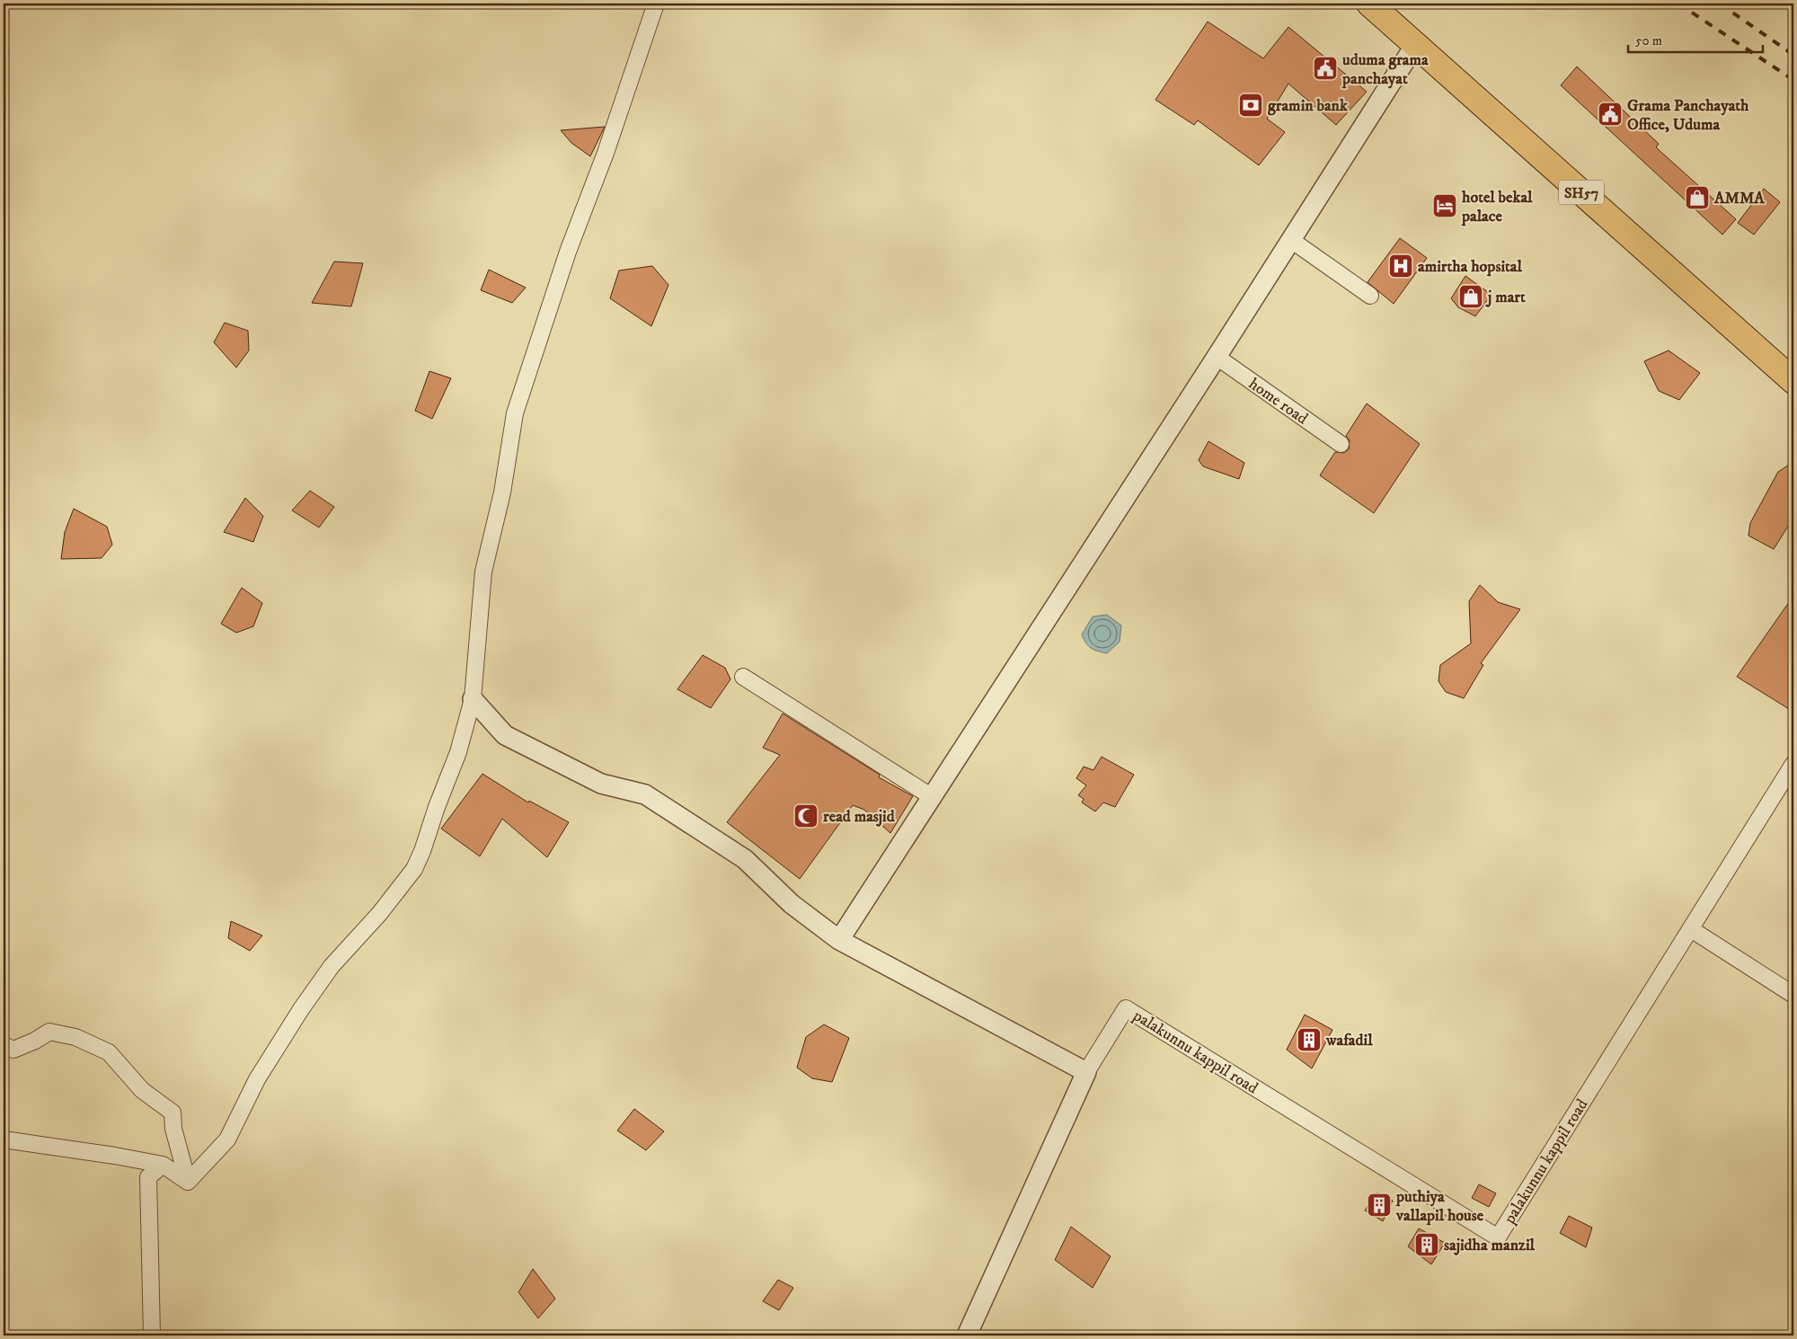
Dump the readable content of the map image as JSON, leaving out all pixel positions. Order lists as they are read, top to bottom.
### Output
{
  "streets": {
    "main road": ["SH57"],
    "street": ["home road", "palakunnu kappil road"]
  },
  "places": {
    "public building": ["uduma grama panchayat", "Grama Panchayath Office, Uduma"],
    "bank": ["gramin bank"],
    "shop": ["AMMA", "j mart"],
    "hotel": ["hotel bekal palace"],
    "hospital": ["amirtha hopsital"],
    "mosque": ["read masjid"],
    "building": ["wafadil", "puthiya vallapil house", "sajidha manzil"]
  },
  "scale_bar": "50 m"
}
